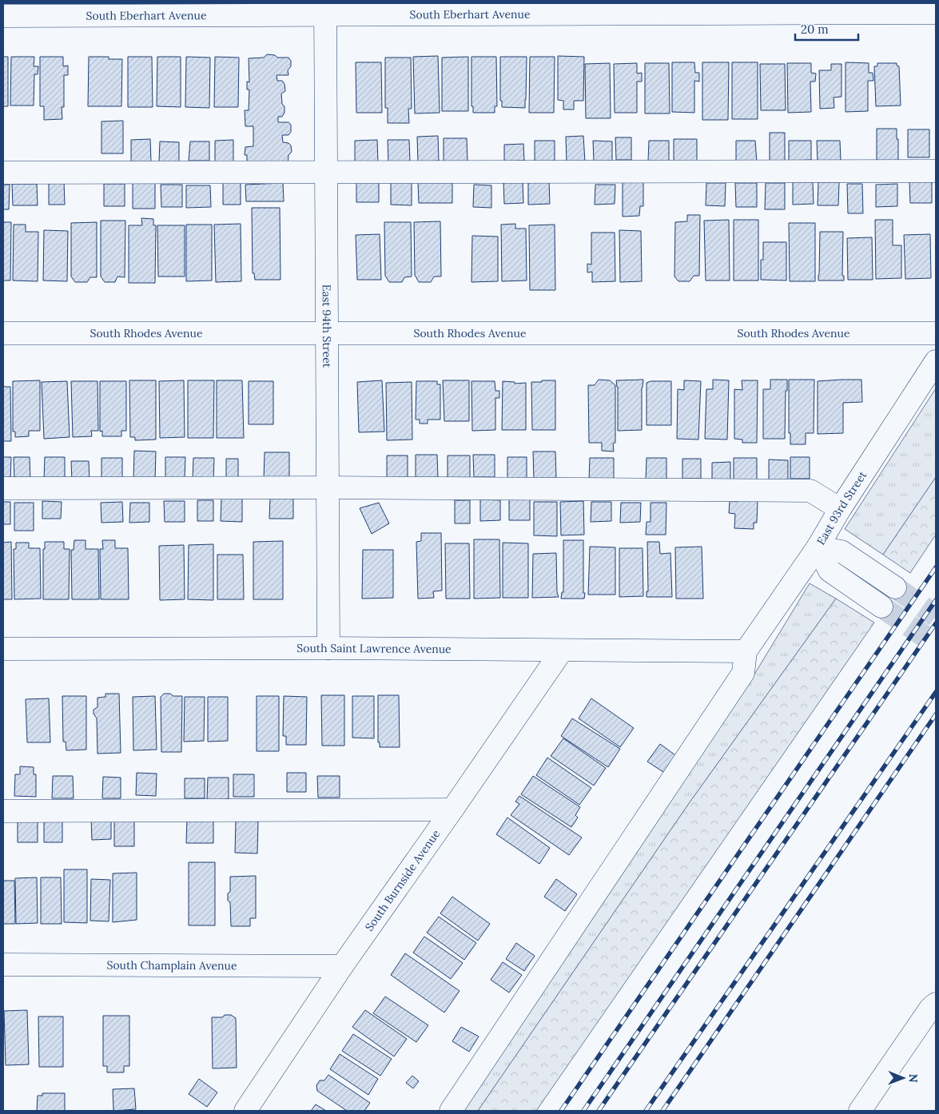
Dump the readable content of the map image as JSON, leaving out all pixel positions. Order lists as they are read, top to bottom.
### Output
{
  "streets": {
    "street": [
      "South Eberhart Avenue",
      "East 94th Street",
      "South Rhodes Avenue",
      "East 93rd Street",
      "South Saint Lawrence Avenue",
      "South Burnside Avenue",
      "South Champlain Avenue"
    ]
  },
  "crossings": [
    ["South Eberhart Avenue", "East 94th Street"],
    ["East 94th Street", "South Rhodes Avenue"],
    ["East 94th Street", "South Saint Lawrence Avenue"],
    ["East 93rd Street", "South Saint Lawrence Avenue"],
    ["South Saint Lawrence Avenue", "South Burnside Avenue"],
    ["South Burnside Avenue", "South Champlain Avenue"]
  ],
  "scale_bar": "20 m",
  "north": "right"
}
